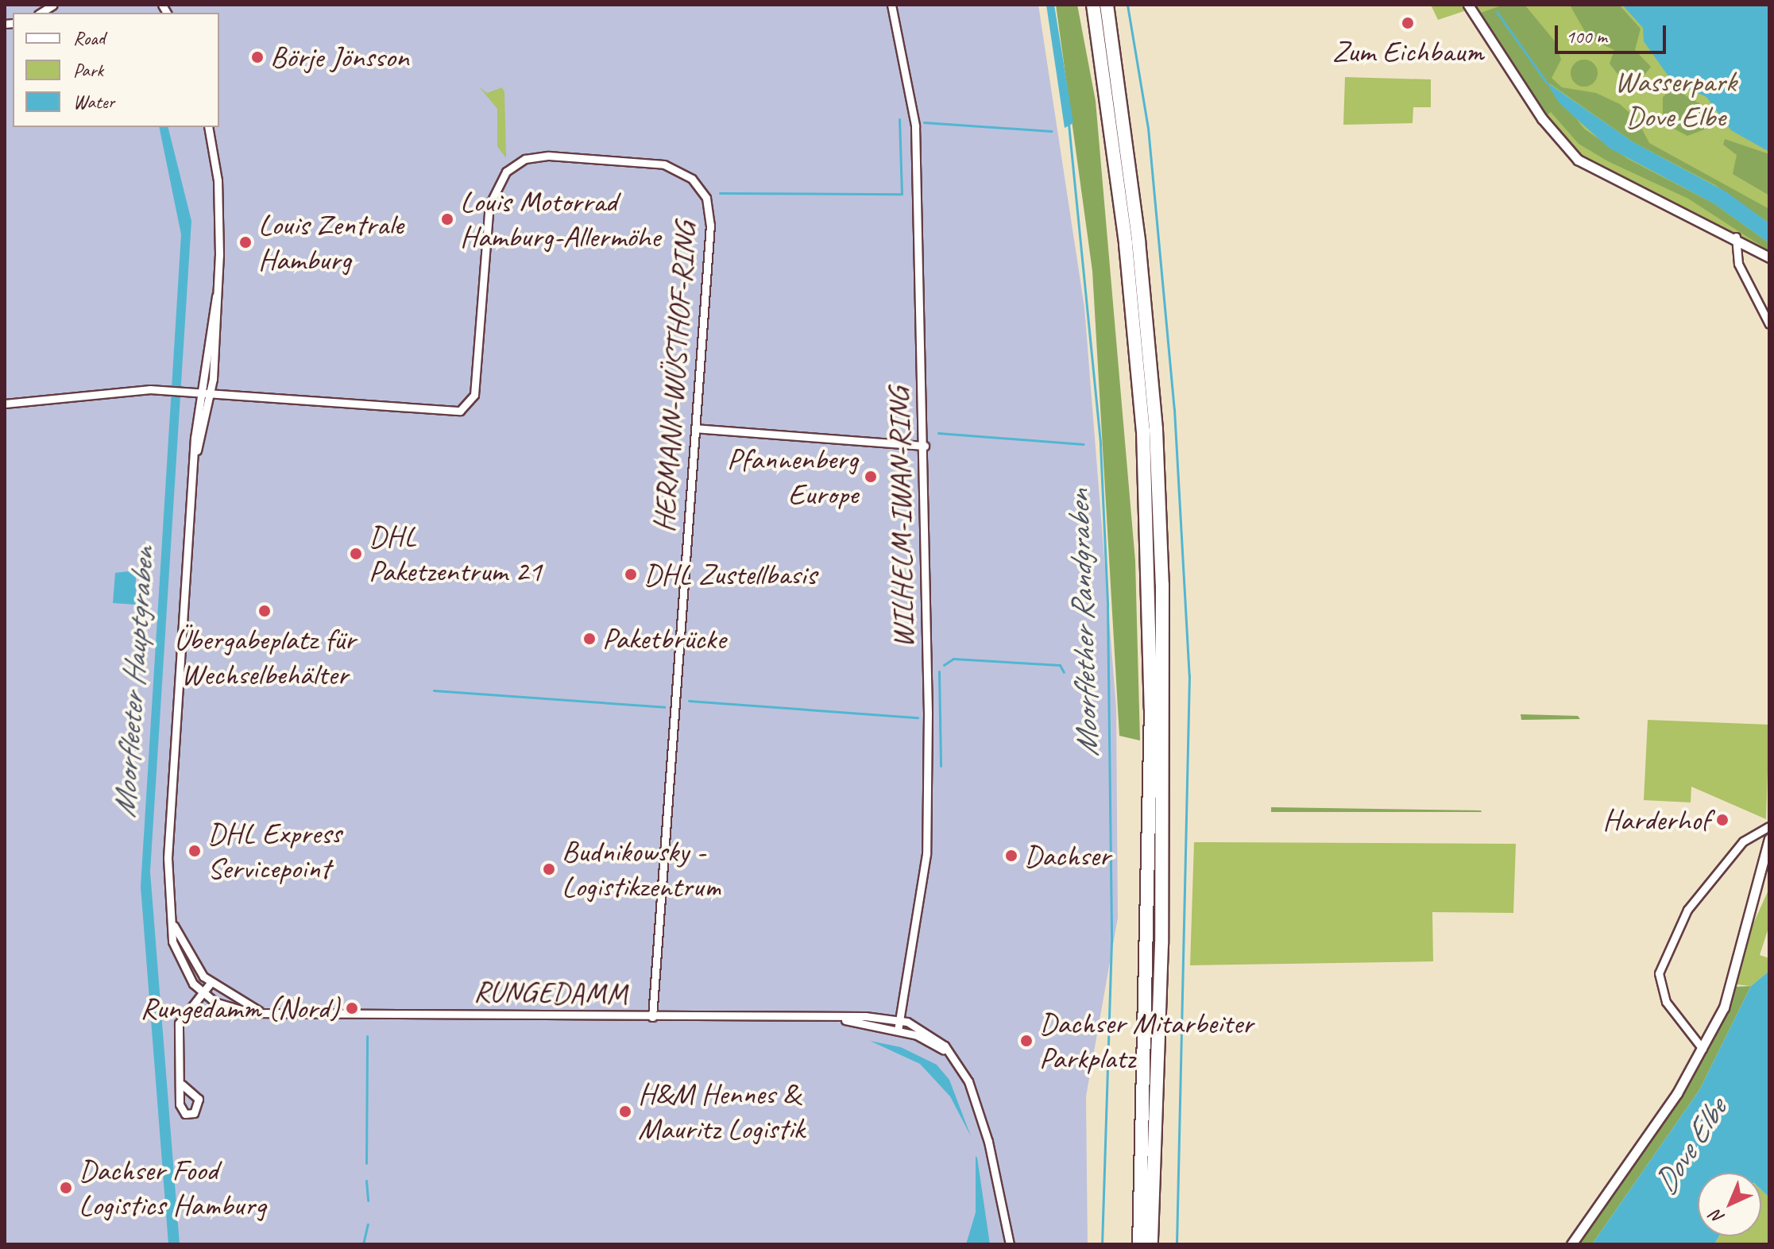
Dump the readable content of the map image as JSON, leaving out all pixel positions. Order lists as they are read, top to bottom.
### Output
{
  "streets": {
    "street": ["HERMANN-WÜSTHOF-RING", "WILHELM-IWAN-RING", "RUNGEDAMM"]
  },
  "crossings": [
    ["HERMANN-WÜSTHOF-RING", "RUNGEDAMM"],
    ["WILHELM-IWAN-RING", "RUNGEDAMM"]
  ],
  "water": ["Moorflether Randgraben", "Moorfleeter Hauptgraben", "Dove Elbe"],
  "parks": ["Wasserpark Dove Elbe"],
  "places": [
    "Zum Eichbaum",
    "Börje Jönsson",
    "Louis Motorrad Hamburg-Allermöhe",
    "Louis Zentrale Hamburg",
    "Pfannenberg Europe",
    "DHL Paketzentrum 21",
    "DHL Zustellbasis",
    "Übergabeplatz für Wechselbehälter",
    "Paketbrücke",
    "Harderhof",
    "DHL Express Servicepoint",
    "Dachser",
    "Budnikowsky - Logistikzentrum",
    "Rungedamm (Nord)",
    "Dachser Mitarbeiter Parkplatz",
    "H&M Hennes & Mauritz Logistik",
    "Dachser Food Logistics Hamburg"
  ],
  "legend": ["Road", "Park", "Water"],
  "scale_bar": "100 m",
  "north": "bottom left"
}
